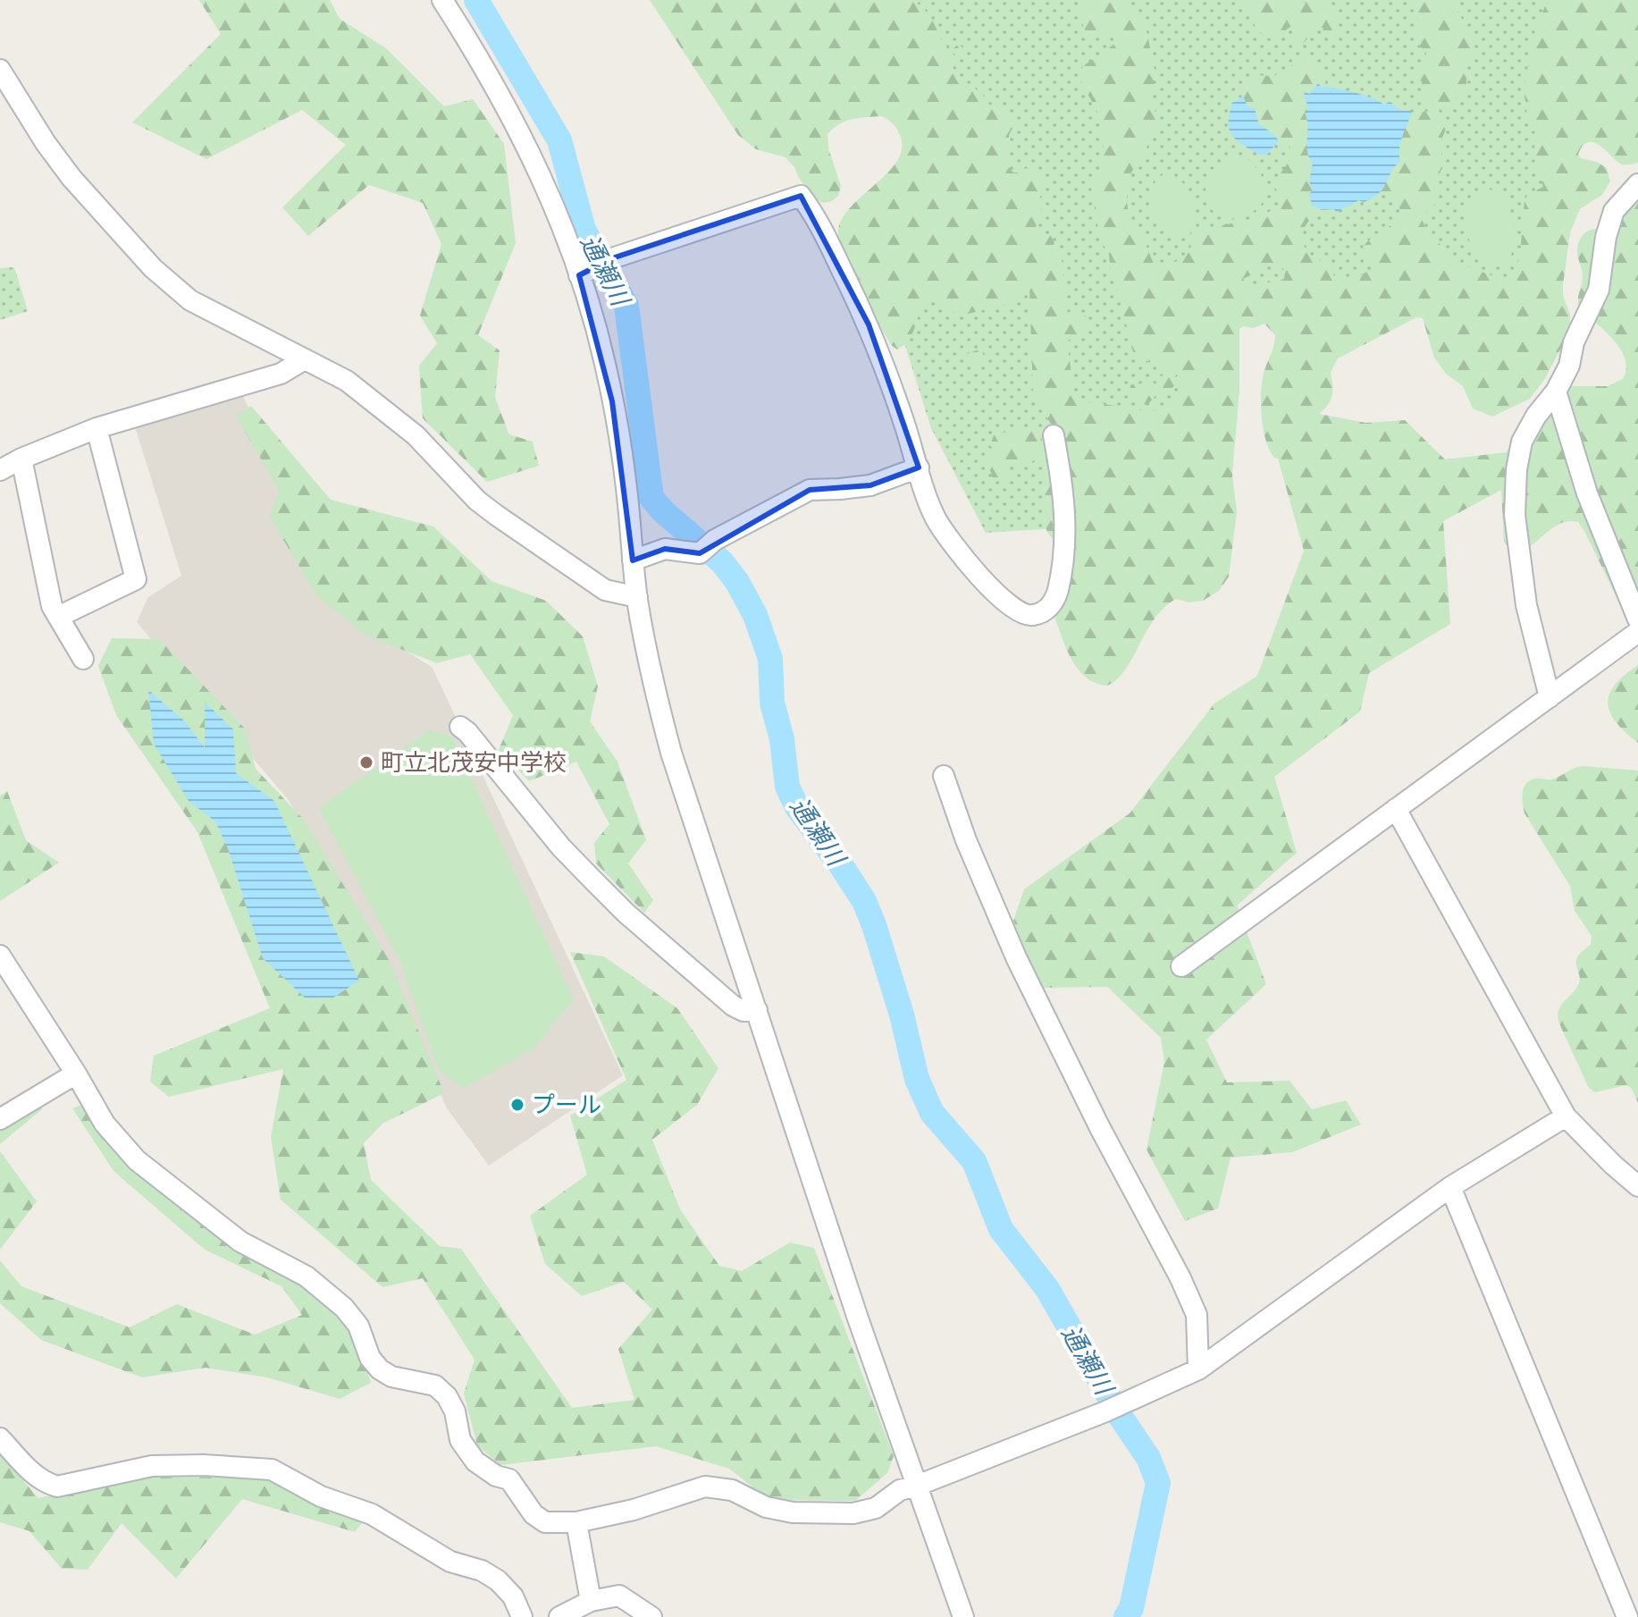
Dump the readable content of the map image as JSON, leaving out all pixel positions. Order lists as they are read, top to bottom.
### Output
{
  "water": ["通瀬川"],
  "places": ["町立北茂安中学校", "プール"]
}
